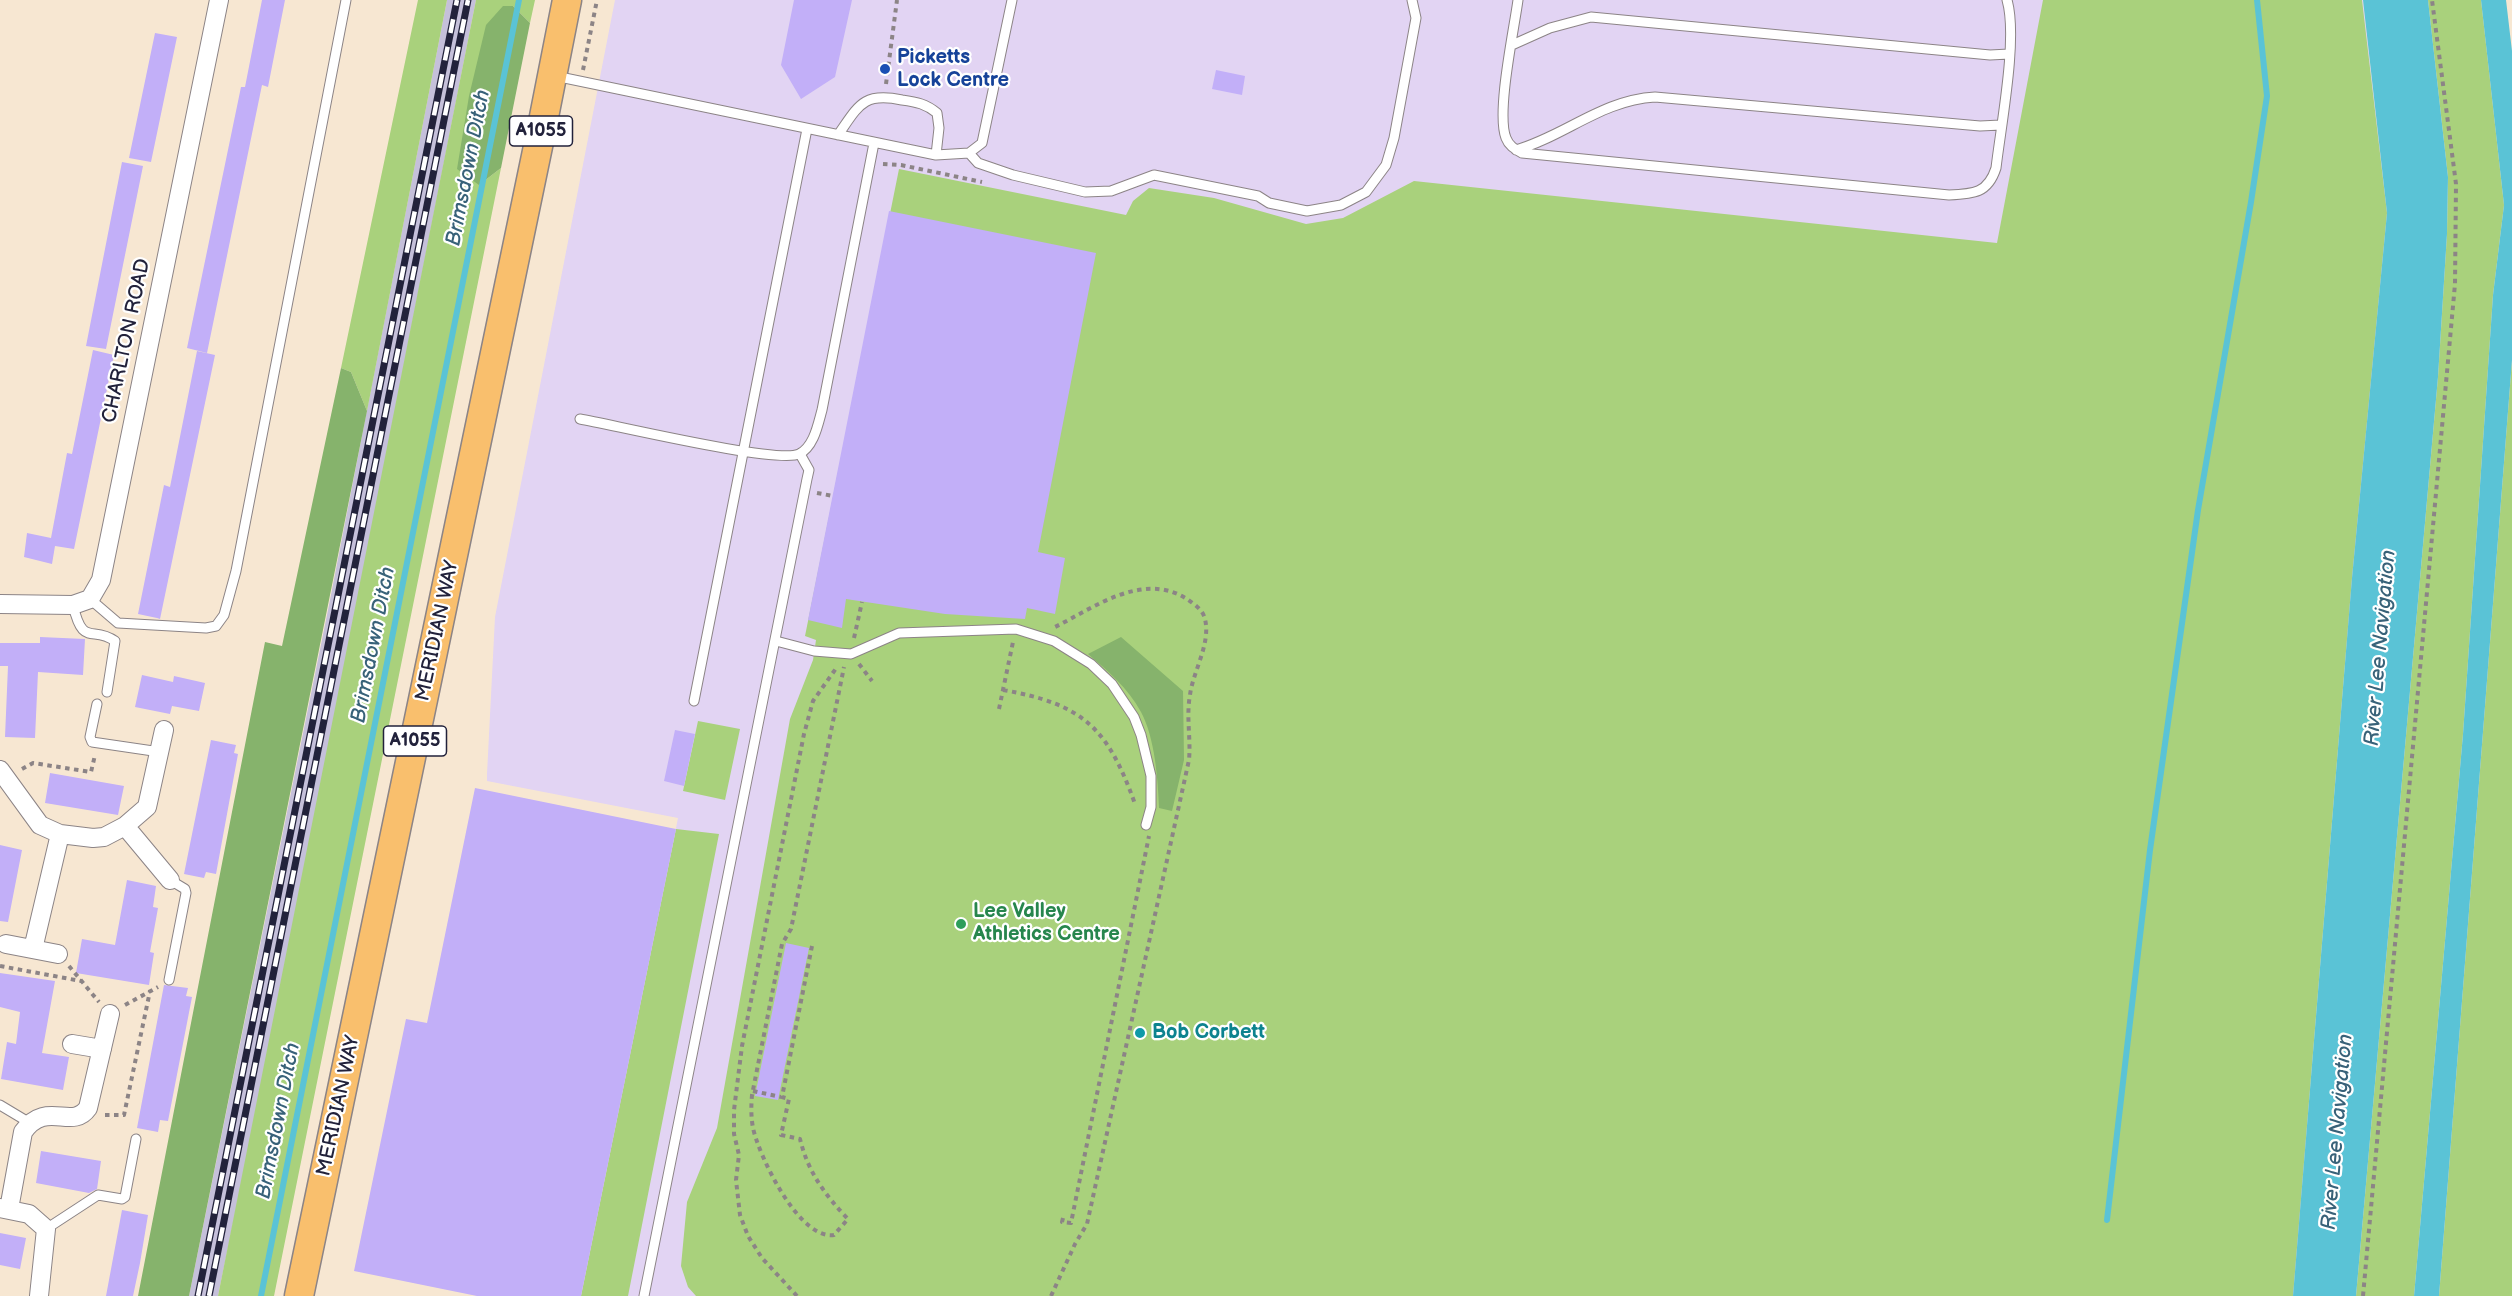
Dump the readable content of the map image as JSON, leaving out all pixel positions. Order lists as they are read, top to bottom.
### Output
{
  "streets": {
    "main road": ["A1055", "MERIDIAN WAY"],
    "street": ["CHARLTON ROAD"]
  },
  "water": ["Brimsdown Ditch", "River Lee Navigation"],
  "places": ["Picketts Lock Centre", "Lee Valley Athletics Centre", "Bob Corbett"]
}
